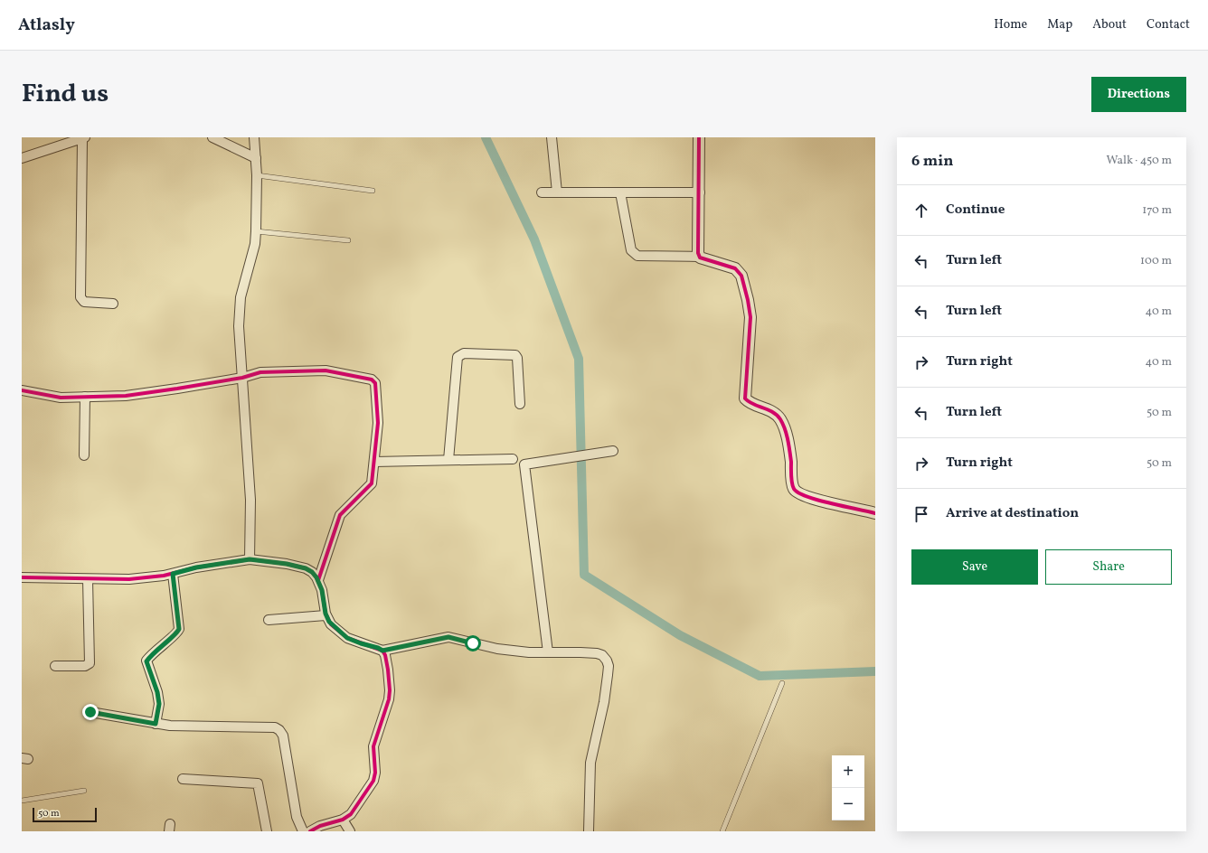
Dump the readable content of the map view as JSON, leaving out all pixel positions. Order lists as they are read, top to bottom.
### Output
{
  "scale_bar": "50 m",
  "page": {
    "header": "Atlasly",
    "nav": [
      "Home",
      "Map",
      "About",
      "Contact"
    ],
    "title": "Find us",
    "buttons": [
      "Directions",
      ["Save", "Share"]
    ],
    "heading": ["6 min", "Walk · 450 m"],
    "list": [
      ["Continue", "170 m"],
      ["Turn left", "100 m"],
      ["Turn left", "40 m"],
      ["Turn right", "40 m"],
      ["Turn left", "50 m"],
      ["Turn right", "50 m"],
      "Arrive at destination"
    ],
    "map_buttons": ["+", "−"],
    "scale": "50 m"
  }
}
